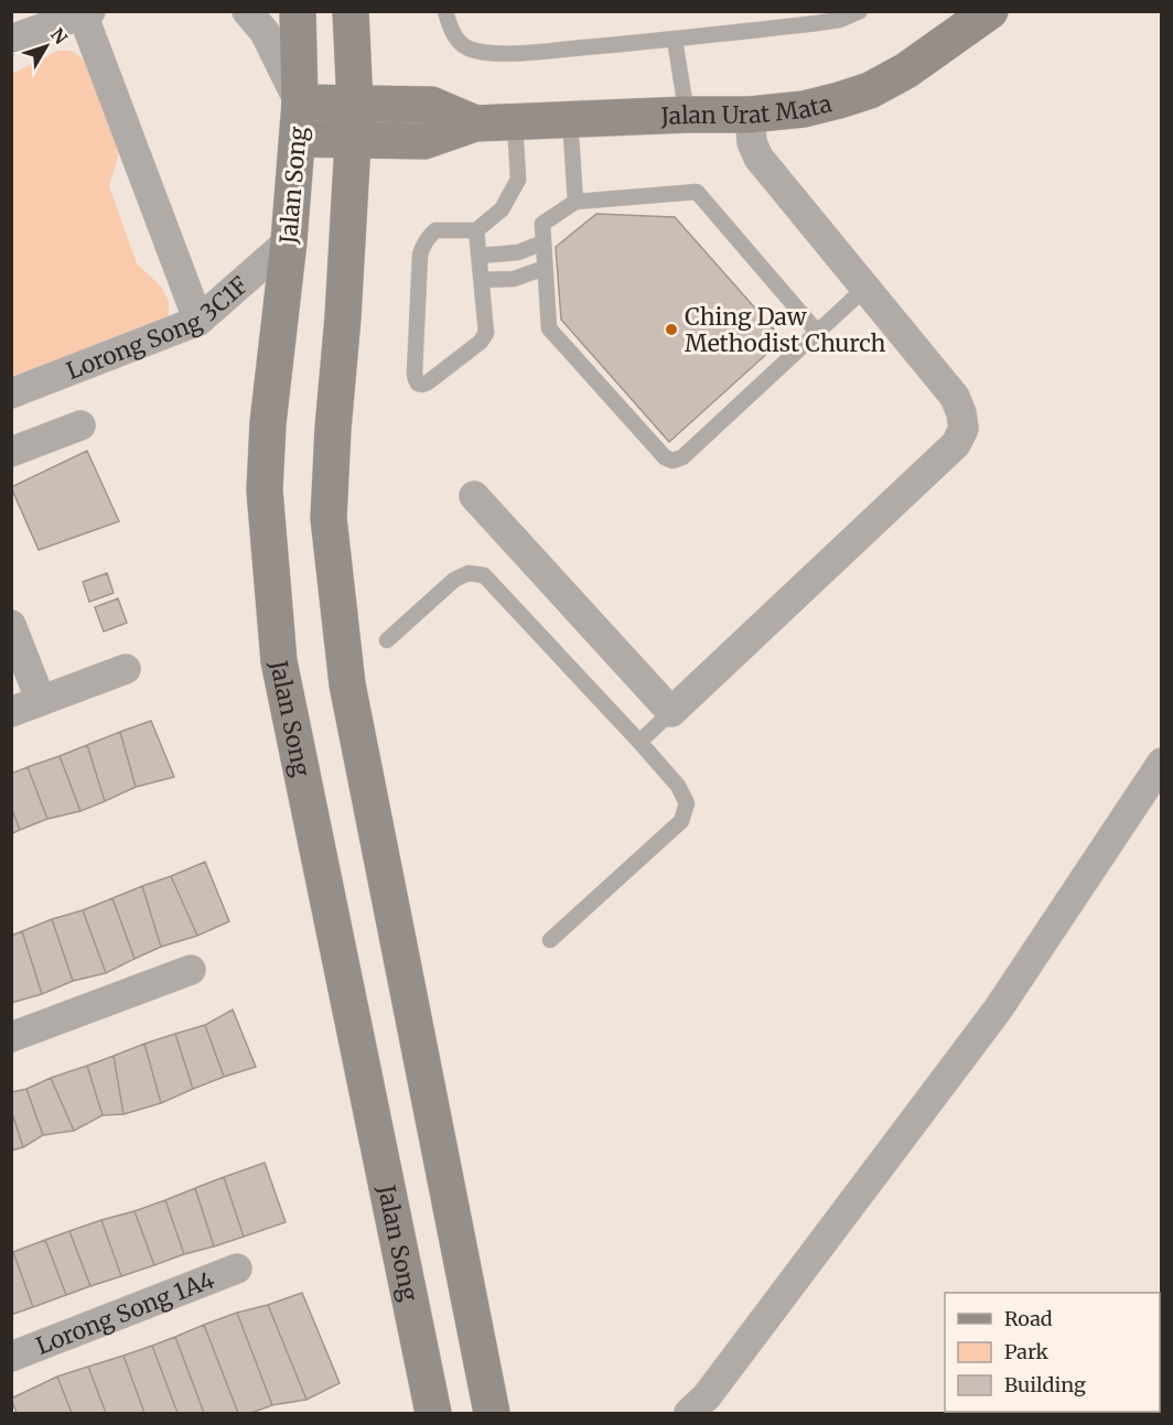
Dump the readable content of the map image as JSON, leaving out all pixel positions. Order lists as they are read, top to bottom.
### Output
{
  "streets": {
    "main road": ["Jalan Urat Mata", "Jalan Song"],
    "street": ["Lorong Song 3C1F", "Lorong Song 1A4"]
  },
  "crossings": [
    ["Jalan Urat Mata", "Jalan Song"],
    ["Jalan Song", "Lorong Song 3C1F"]
  ],
  "places": ["Ching Daw Methodist Church"],
  "legend": ["Road", "Park", "Building"],
  "north": "top right"
}
